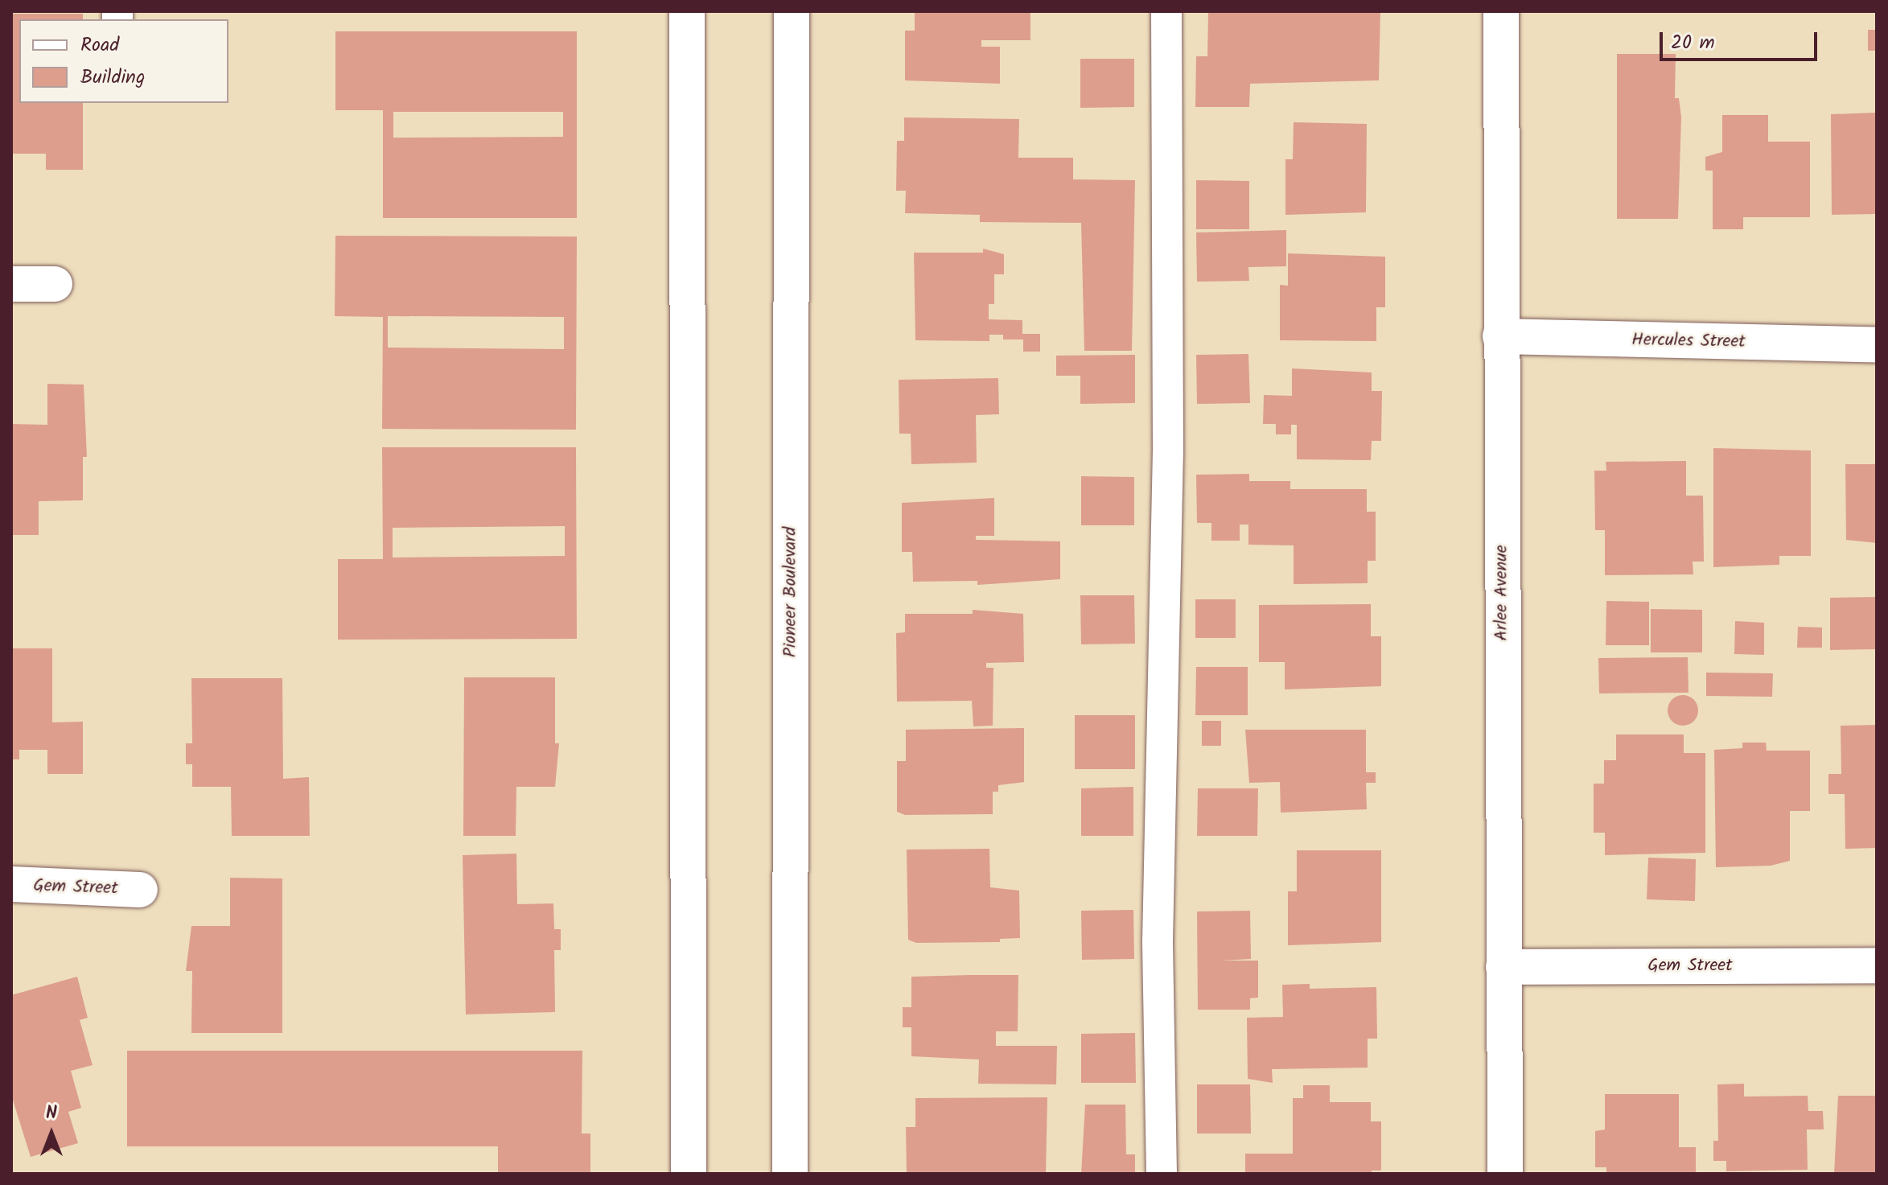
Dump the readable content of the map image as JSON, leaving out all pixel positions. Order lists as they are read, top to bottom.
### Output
{
  "streets": {
    "main road": [
      "Hercules Street",
      "Pioneer Boulevard",
      "Arlee Avenue",
      "Gem Street"
    ]
  },
  "crossings": [
    ["Hercules Street", "Arlee Avenue"],
    ["Arlee Avenue", "Gem Street"]
  ],
  "legend": ["Road", "Building"],
  "scale_bar": "20 m",
  "north": "top"
}
